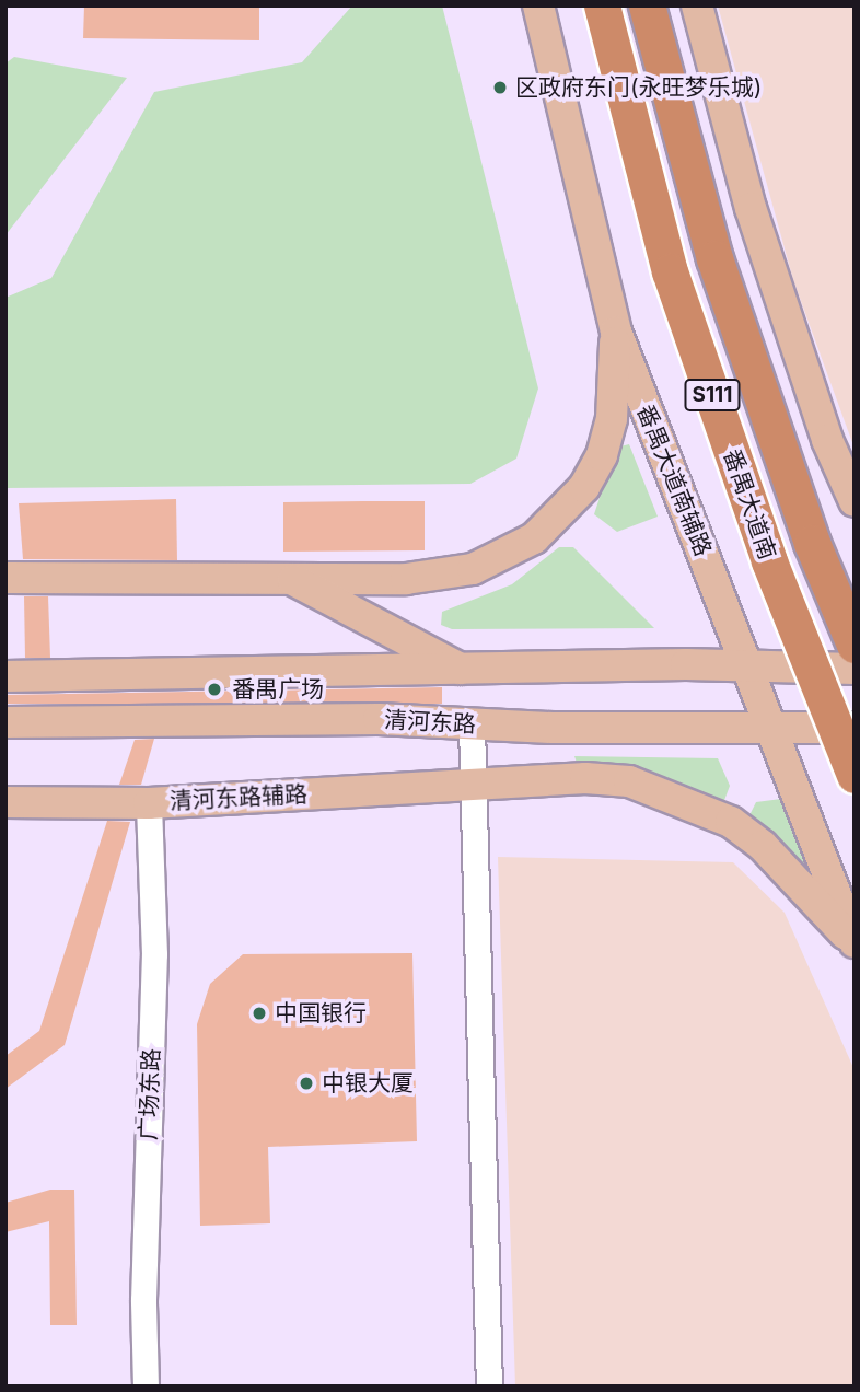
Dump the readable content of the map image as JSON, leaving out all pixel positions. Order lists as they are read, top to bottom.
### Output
{
  "streets": {
    "highway": ["S111", "番禺大道南"],
    "main road": ["番禺大道南辅路", "清河东路", "清河东路辅路"],
    "street": ["广场东路"]
  },
  "crossings": [
    ["番禺大道南辅路", "清河东路"],
    ["番禺大道南辅路", "清河东路辅路"],
    ["番禺大道南", "清河东路"],
    ["清河东路辅路", "广场东路"]
  ],
  "places": [
    "区政府东门(永旺梦乐城)",
    "番禺广场",
    "中国银行",
    "中银大厦"
  ]
}
